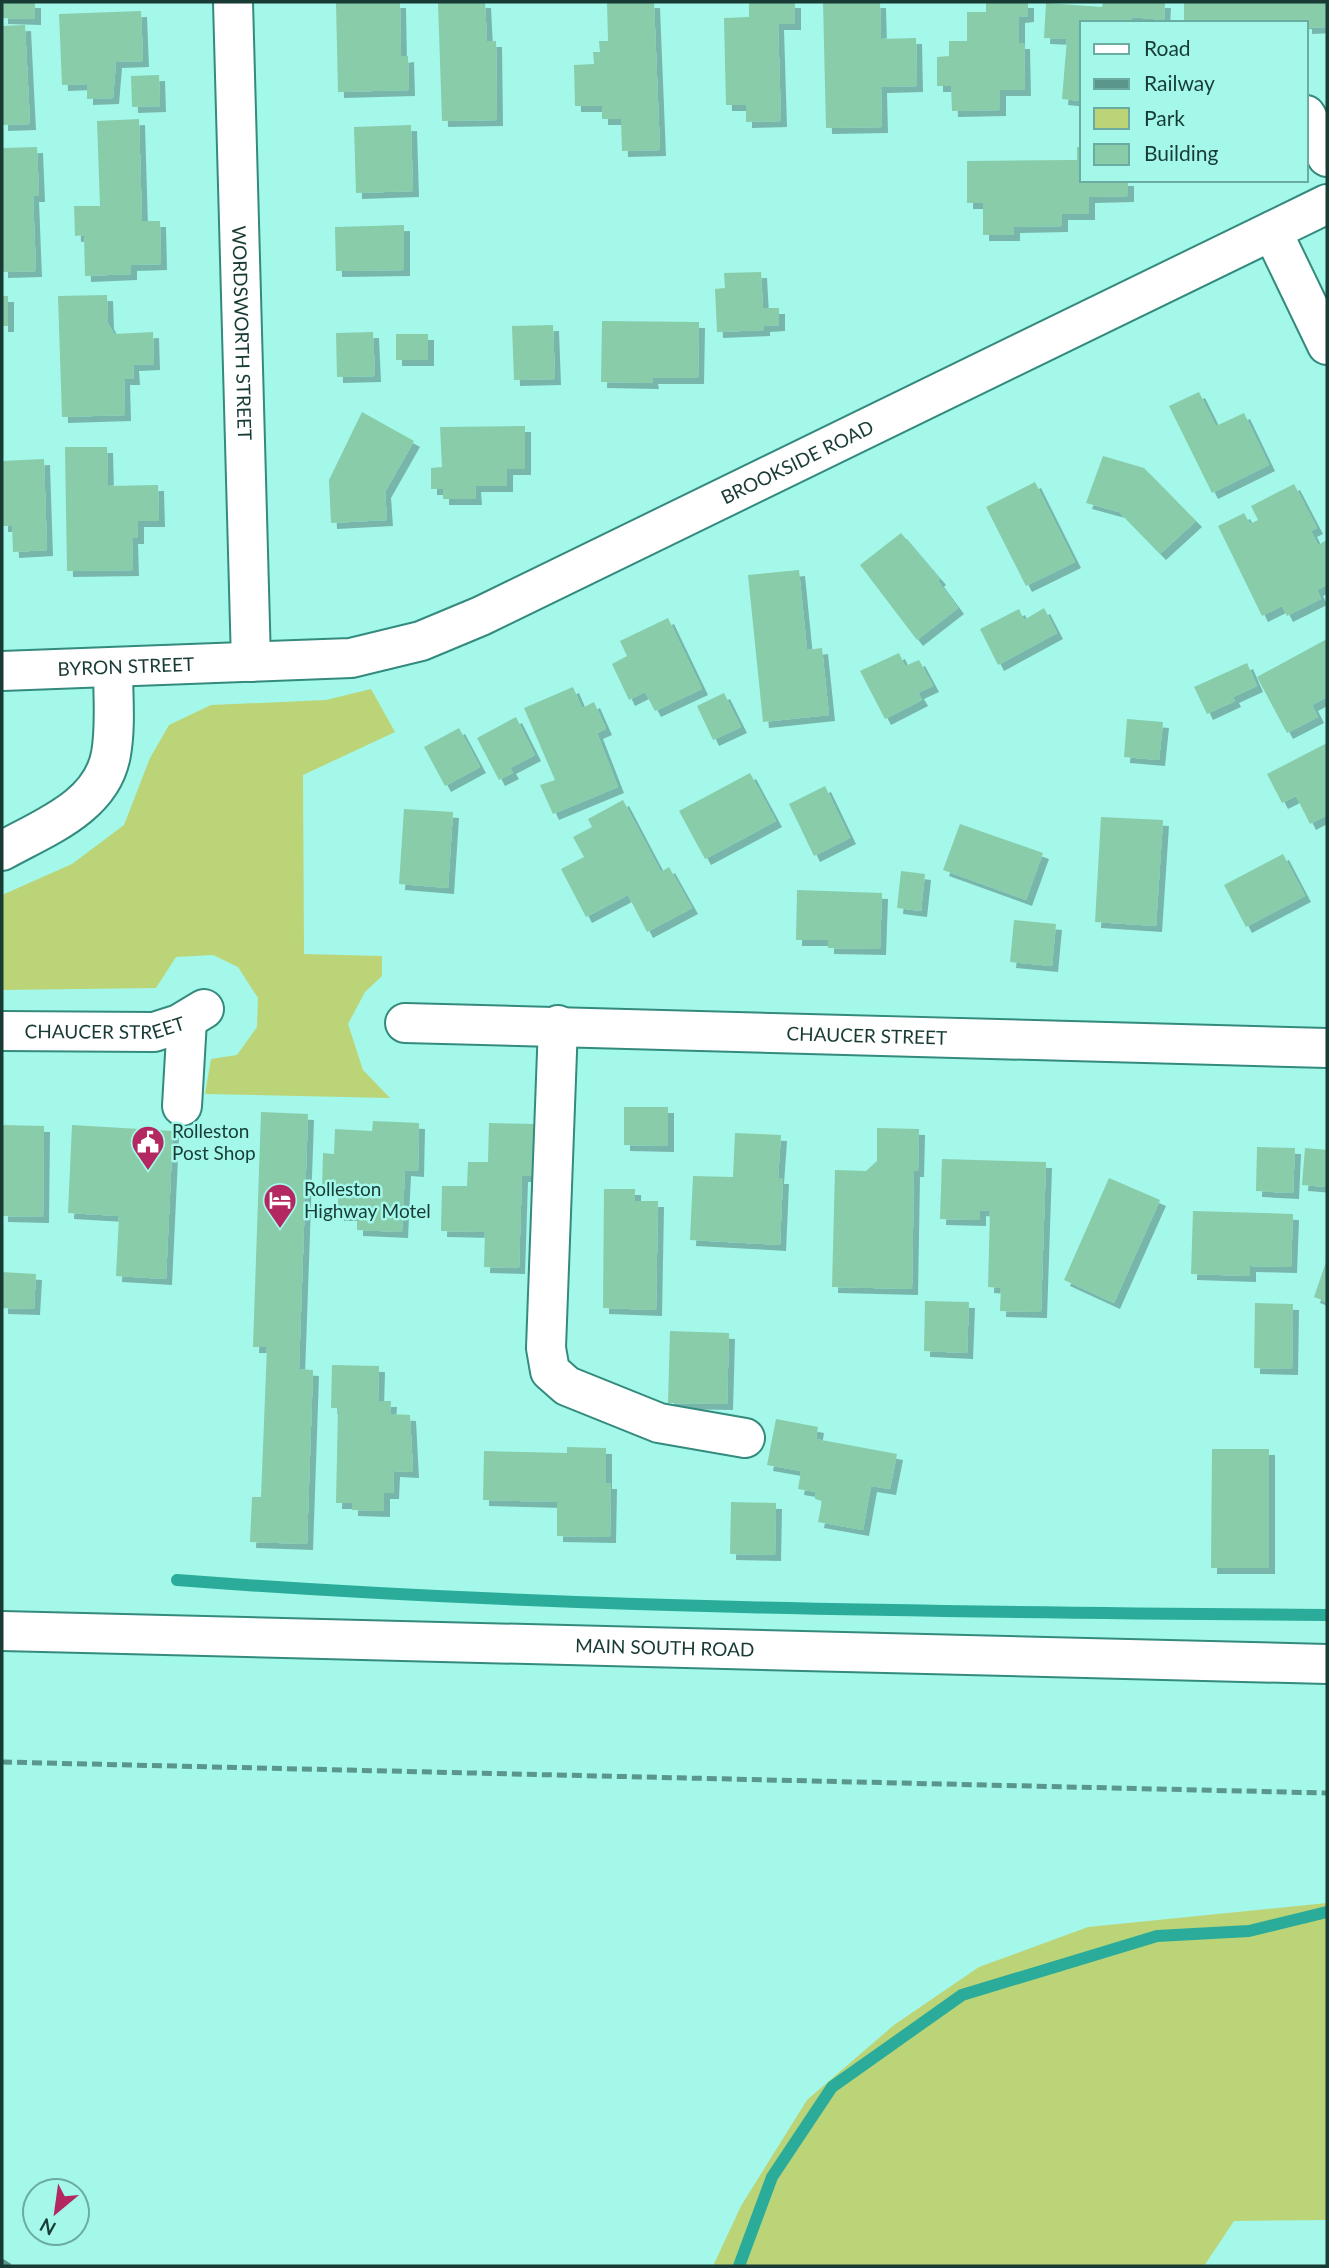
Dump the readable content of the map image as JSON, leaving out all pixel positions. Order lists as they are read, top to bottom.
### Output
{
  "streets": {
    "main road": [
      "WORDSWORTH STREET",
      "BROOKSIDE ROAD",
      "BYRON STREET",
      "CHAUCER STREET",
      "MAIN SOUTH ROAD"
    ]
  },
  "crossings": [
    ["WORDSWORTH STREET", "BROOKSIDE ROAD"],
    ["WORDSWORTH STREET", "BYRON STREET"],
    ["BROOKSIDE ROAD", "BYRON STREET"]
  ],
  "places": {
    "public building": ["Rolleston Post Shop"],
    "hotel": ["Rolleston Highway Motel"]
  },
  "legend": [
    "Road",
    "Railway",
    "Park",
    "Building"
  ],
  "north": "bottom left"
}
